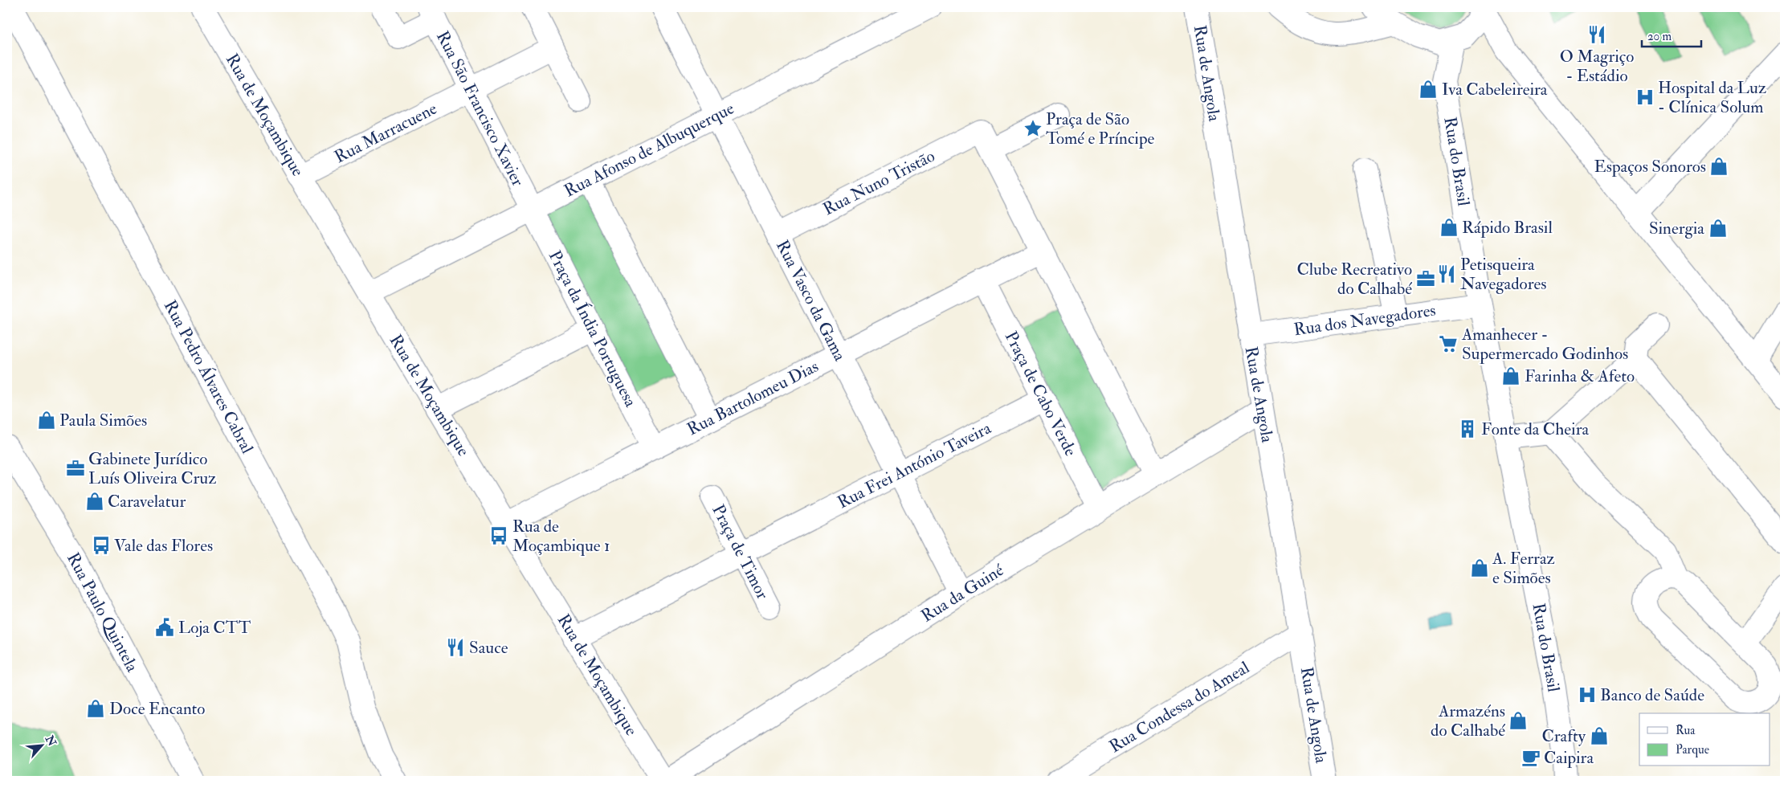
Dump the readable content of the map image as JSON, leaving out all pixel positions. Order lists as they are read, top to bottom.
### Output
{
  "streets": {
    "street": [
      "Rua de Angola",
      "Rua São Francisco Xavier",
      "Rua de Moçambique",
      "Rua Marracuene",
      "Rua Afonso de Albuquerque",
      "Rua do Brasil",
      "Rua Nuno Tristão",
      "Rua Vasco da Gama",
      "Rua dos Navegadores",
      "Praça da Índia Portuguesa",
      "Rua Pedro Álvares Cabral",
      "Praça de Cabo Verde",
      "Rua Bartolomeu Dias",
      "Rua Frei António Taveira",
      "Praça de Timor",
      "Rua da Guiné",
      "Rua Paulo Quintela",
      "Rua Condessa do Ameal"
    ]
  },
  "crossings": [
    ["Rua de Angola", "Rua dos Navegadores"],
    ["Rua de Angola", "Rua da Guiné"],
    ["Rua de Angola", "Rua Condessa do Ameal"],
    ["Rua São Francisco Xavier", "Rua Marracuene"],
    ["Rua São Francisco Xavier", "Rua Afonso de Albuquerque"],
    ["Rua São Francisco Xavier", "Praça da Índia Portuguesa"],
    ["Rua de Moçambique", "Rua Marracuene"],
    ["Rua de Moçambique", "Rua Afonso de Albuquerque"],
    ["Rua de Moçambique", "Rua Bartolomeu Dias"],
    ["Rua de Moçambique", "Rua Frei António Taveira"],
    ["Rua de Moçambique", "Rua da Guiné"],
    ["Rua Afonso de Albuquerque", "Rua Vasco da Gama"],
    ["Rua Afonso de Albuquerque", "Praça da Índia Portuguesa"],
    ["Rua do Brasil", "Rua dos Navegadores"],
    ["Rua Nuno Tristão", "Rua Vasco da Gama"],
    ["Rua Vasco da Gama", "Rua Bartolomeu Dias"],
    ["Rua Vasco da Gama", "Rua Frei António Taveira"],
    ["Rua Vasco da Gama", "Rua da Guiné"],
    ["Praça da Índia Portuguesa", "Rua Bartolomeu Dias"],
    ["Praça de Cabo Verde", "Rua Bartolomeu Dias"],
    ["Praça de Cabo Verde", "Rua Frei António Taveira"],
    ["Praça de Cabo Verde", "Rua da Guiné"],
    ["Rua Frei António Taveira", "Praça de Timor"]
  ],
  "places": {
    "restaurant": ["O Magriço - Estádio", "Petisqueira Navegadores", "Sauce"],
    "shop": [
      "Iva Cabeleireira",
      "Espaços Sonoros",
      "Rápido Brasil",
      "Sinergia",
      "Farinha & Afeto",
      "Paula Simões",
      "Caravelatur",
      "A. Ferraz e Simões",
      "Doce Encanto",
      "Armazéns do Calhabé",
      "Crafty"
    ],
    "hospital": ["Hospital da Luz - Clínica Solum", "Banco de Saúde"],
    "place": ["Praça de São Tomé e Príncipe"],
    "office": ["Clube Recreativo do Calhabé", "Gabinete Jurídico Luís Oliveira Cruz"],
    "supermarket": ["Amanhecer - Supermercado Godinhos"],
    "building": ["Fonte da Cheira"],
    "bus stop": ["Rua de Moçambique 1", "Vale das Flores"],
    "public building": ["Loja CTT"],
    "cafe": ["Caipira"]
  },
  "legend": ["Rua", "Parque"],
  "scale_bar": "20 m",
  "north": "top right"
}
